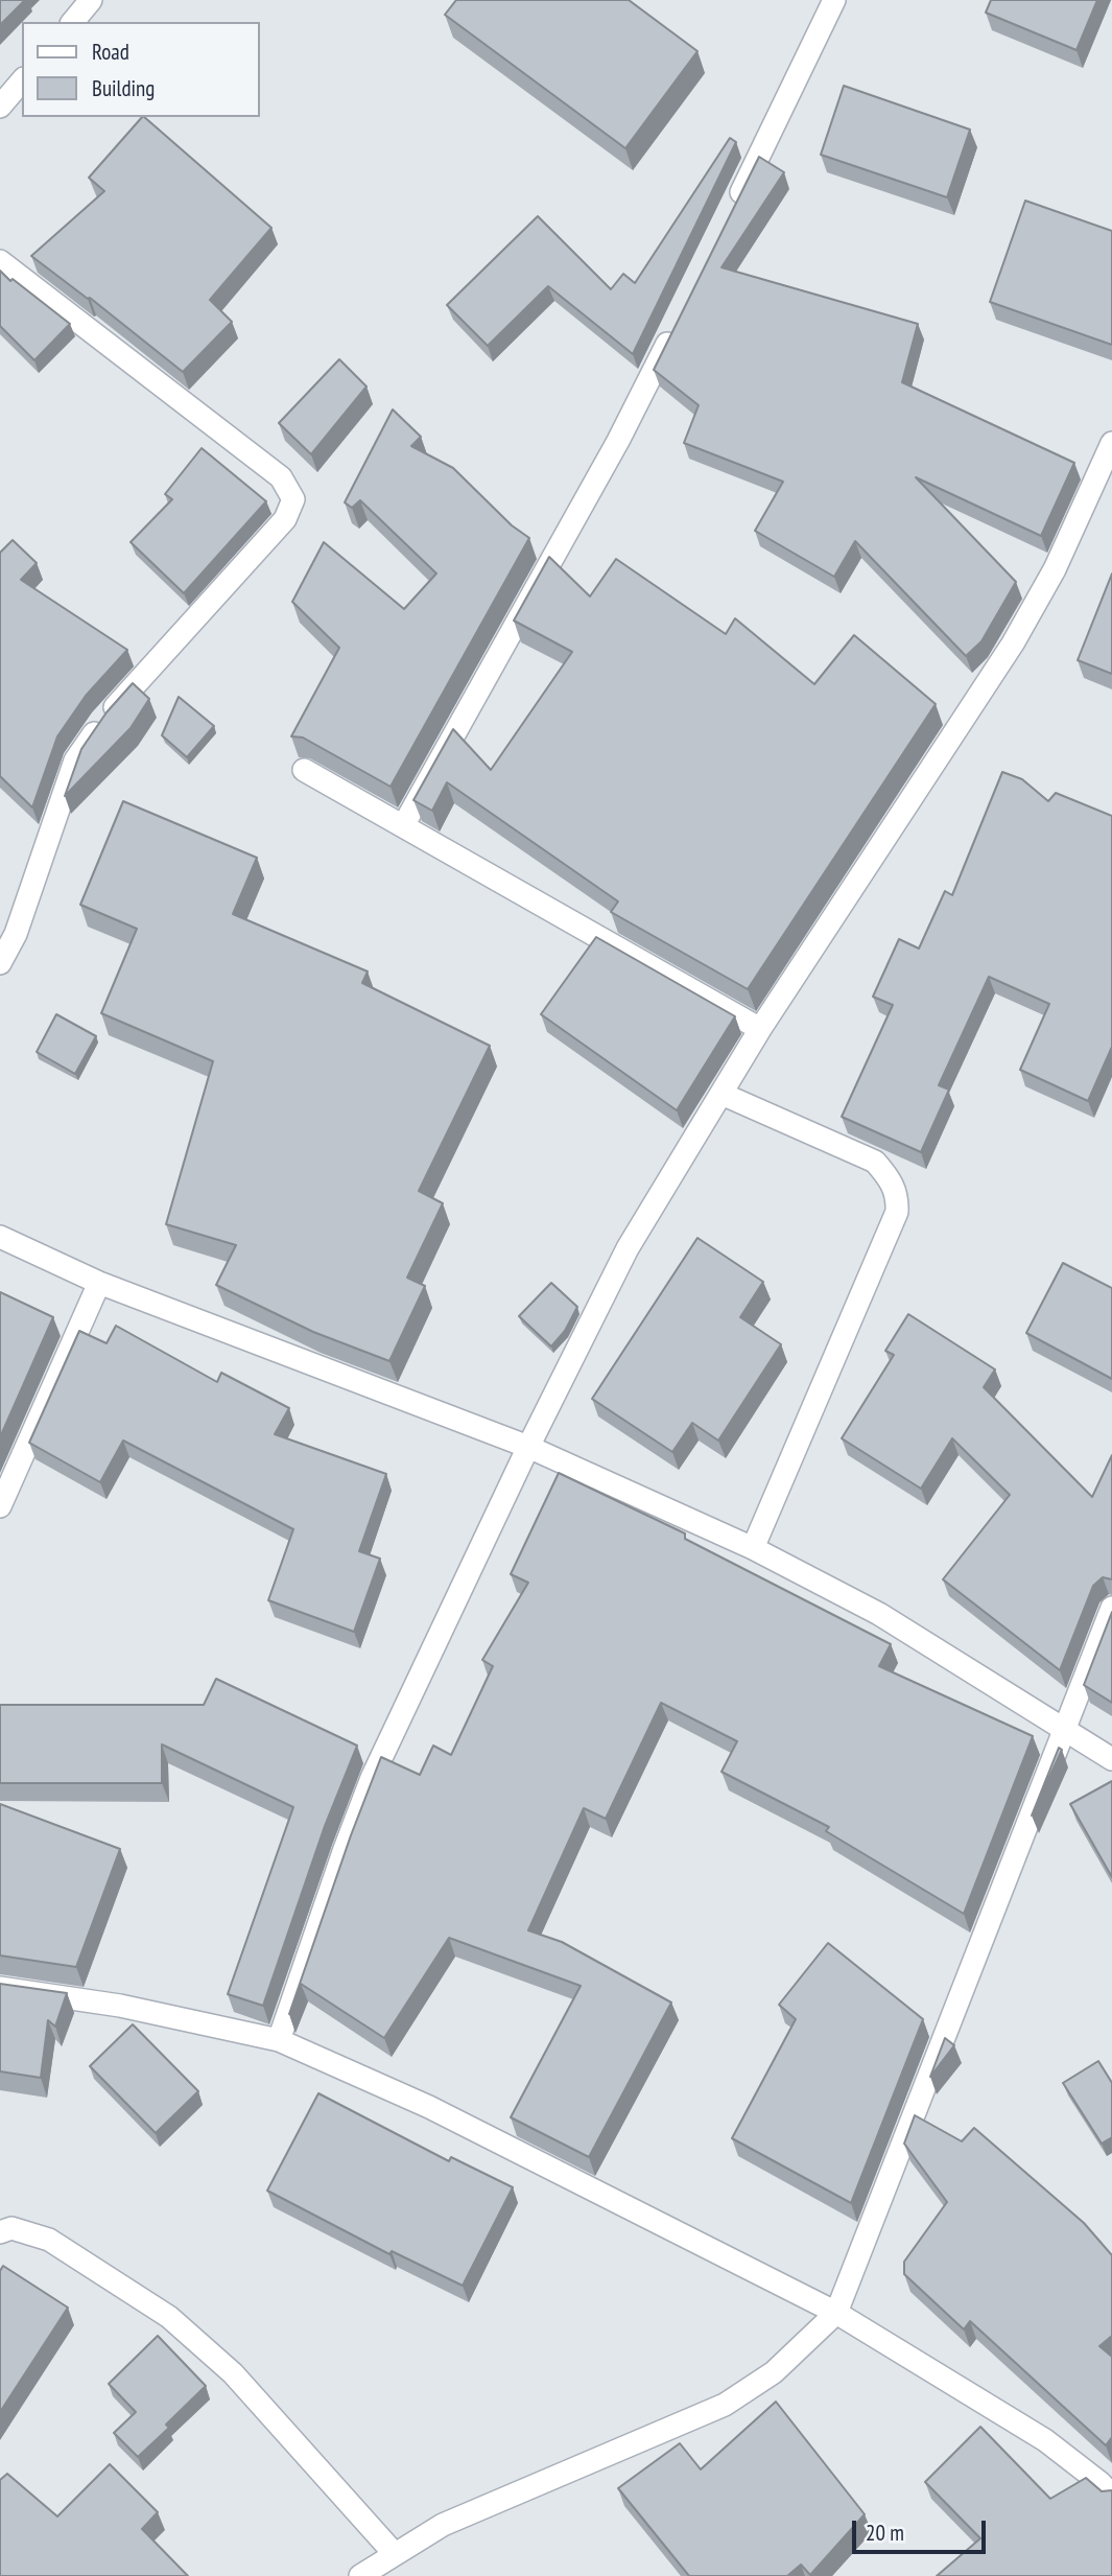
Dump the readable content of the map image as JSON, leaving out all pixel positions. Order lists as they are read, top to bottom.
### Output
{
  "legend": ["Road", "Building"],
  "scale_bar": "20 m"
}
